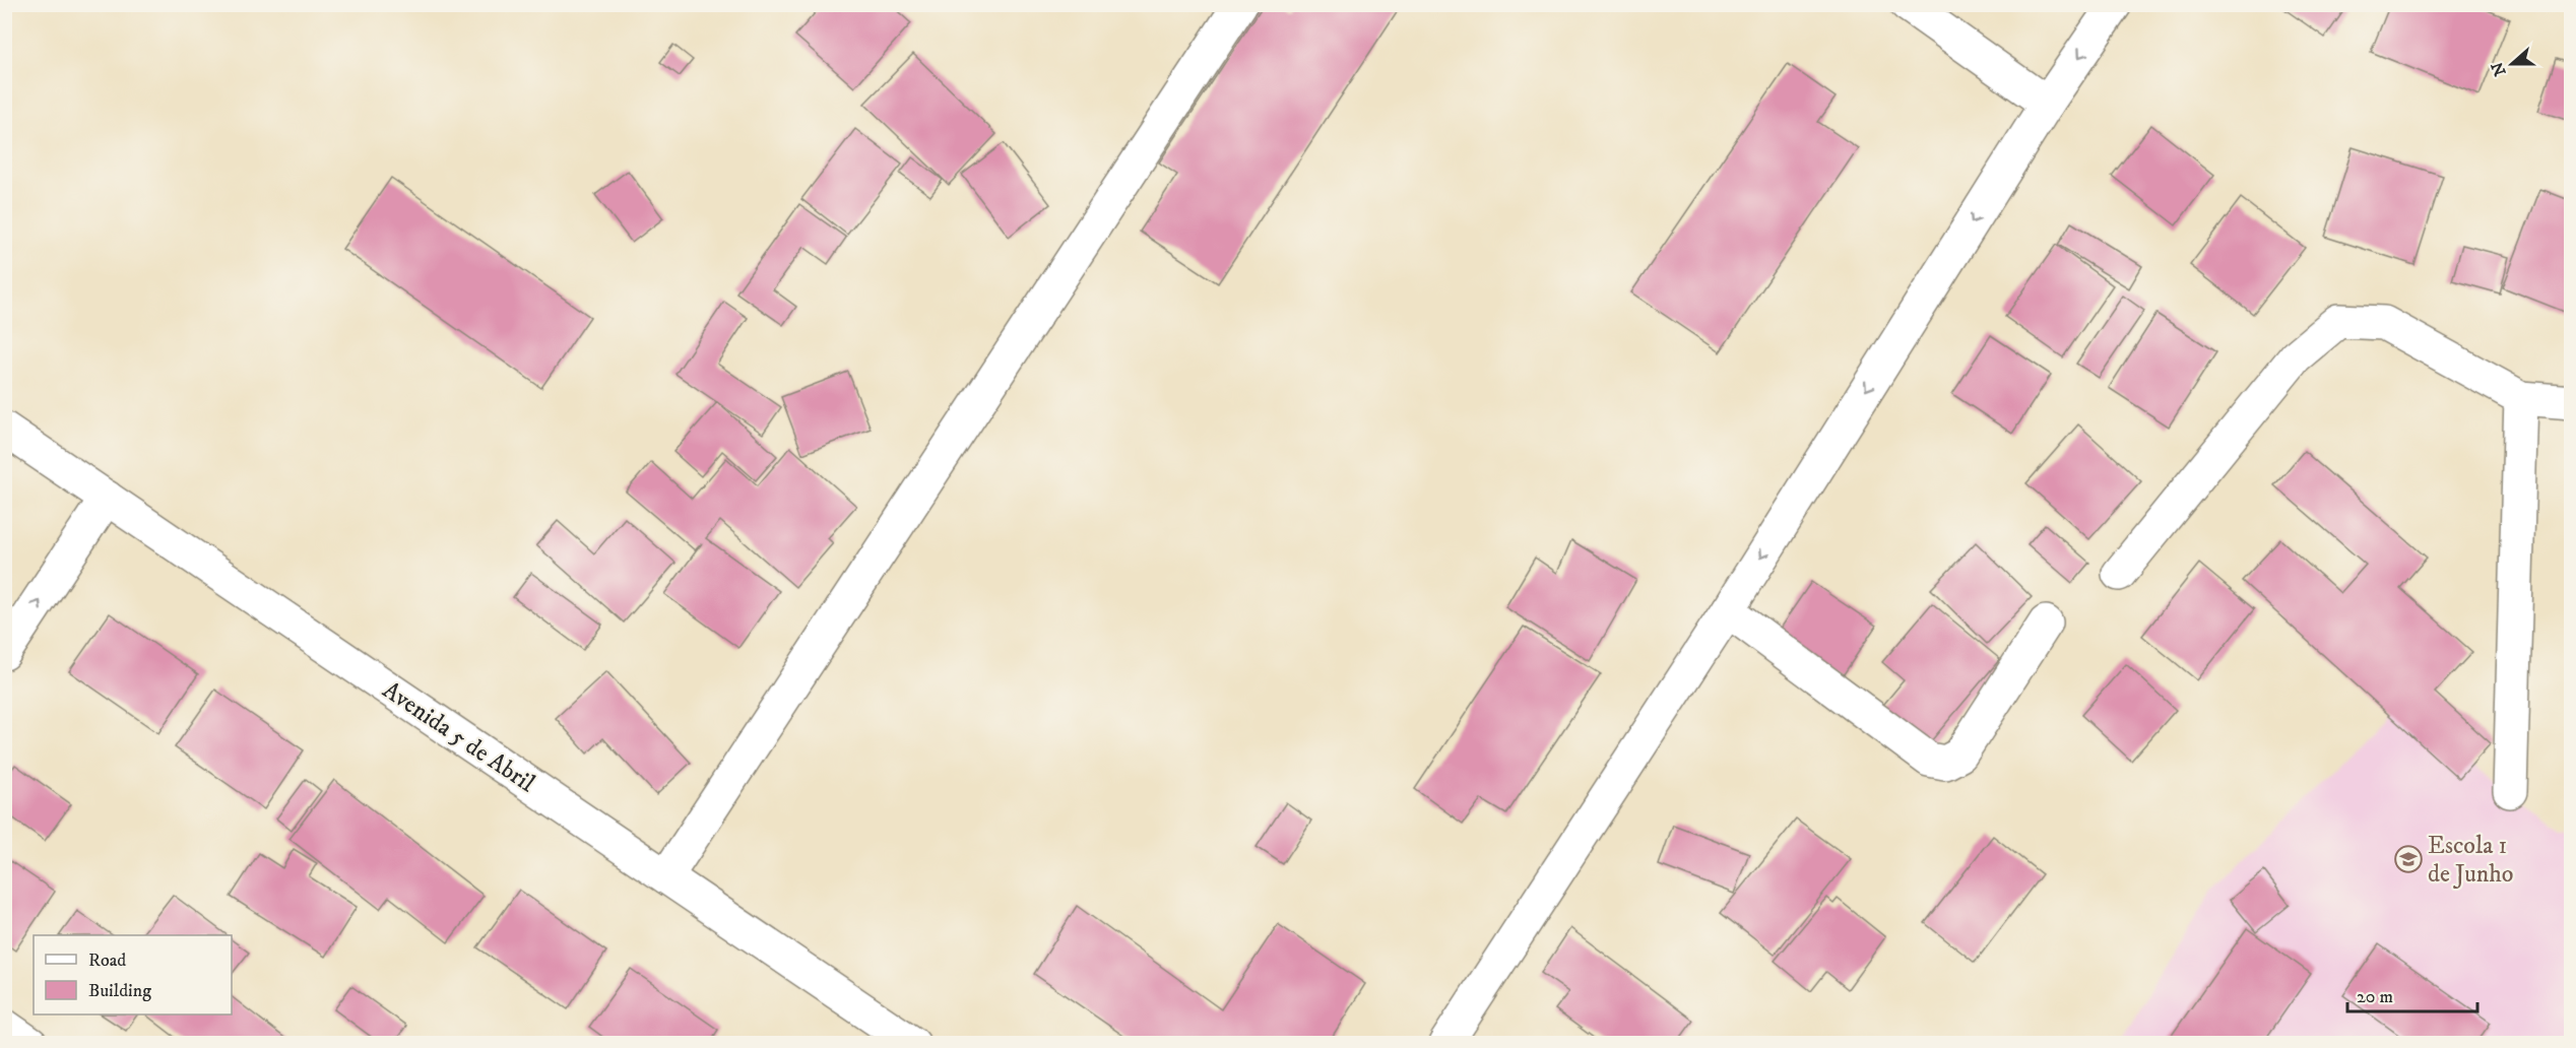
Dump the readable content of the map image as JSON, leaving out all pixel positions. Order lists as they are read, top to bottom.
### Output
{
  "streets": {
    "street": ["Avenida 5 de Abril"]
  },
  "places": {
    "school or university": ["Escola 1 de Junho"]
  },
  "legend": ["Road", "Building"],
  "scale_bar": "20 m",
  "north": "left"
}
